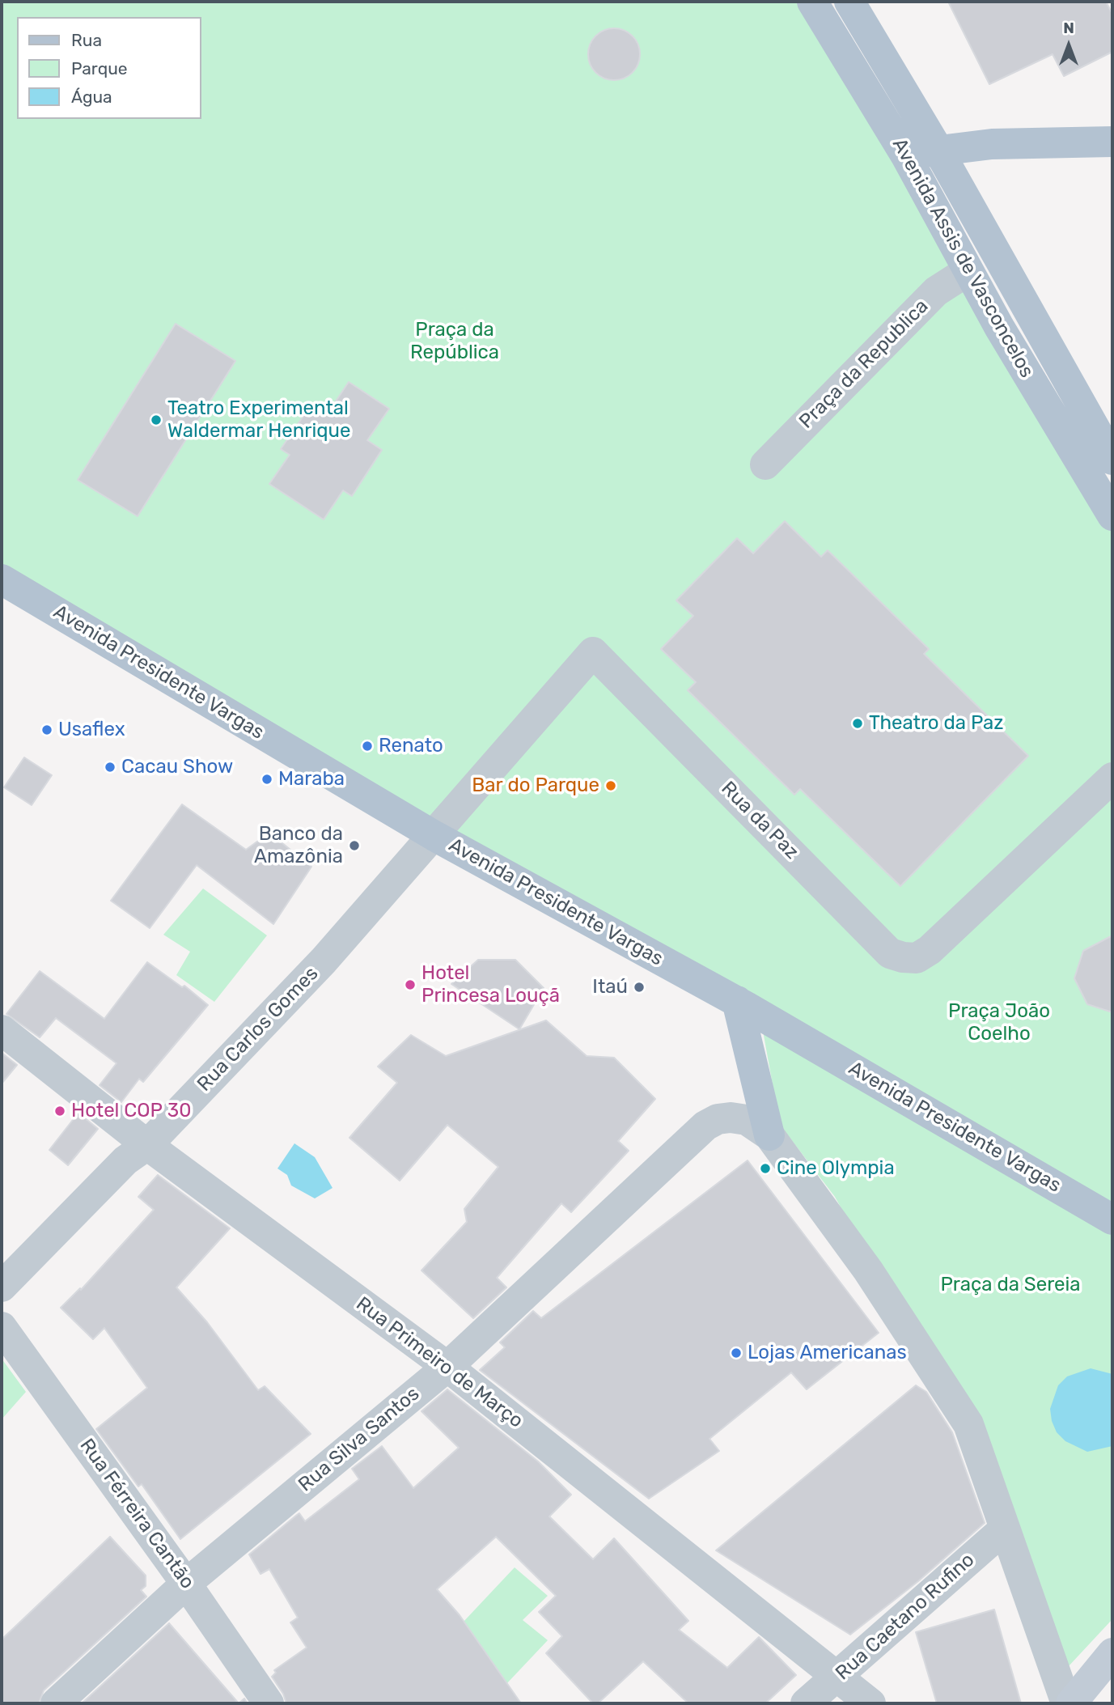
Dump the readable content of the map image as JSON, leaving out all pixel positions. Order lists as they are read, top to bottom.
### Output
{
  "streets": {
    "main road": ["Avenida Assis de Vasconcelos", "Avenida Presidente Vargas"],
    "street": [
      "Praça da Republica",
      "Rua da Paz",
      "Rua Carlos Gomes",
      "Rua Primeiro de Março",
      "Rua Silva Santos",
      "Rua Férreira Cantão",
      "Rua Caetano Rufino"
    ]
  },
  "crossings": [
    ["Avenida Assis de Vasconcelos", "Praça da Republica"],
    ["Avenida Presidente Vargas", "Rua da Paz"],
    ["Avenida Presidente Vargas", "Rua Carlos Gomes"],
    ["Rua da Paz", "Rua Carlos Gomes"],
    ["Rua Carlos Gomes", "Rua Primeiro de Março"],
    ["Rua Primeiro de Março", "Rua Silva Santos"],
    ["Rua Primeiro de Março", "Rua Caetano Rufino"],
    ["Rua Silva Santos", "Rua Férreira Cantão"]
  ],
  "parks": ["Praça da República", "Praça João Coelho", "Praça da Sereia"],
  "places": [
    "Teatro Experimental Waldermar Henrique",
    "Theatro da Paz",
    "Usaflex",
    "Renato",
    "Cacau Show",
    "Maraba",
    "Bar do Parque",
    "Banco da Amazônia",
    "Hotel Princesa Louçã",
    "Itaú",
    "Hotel COP 30",
    "Cine Olympia",
    "Lojas Americanas"
  ],
  "legend": ["Rua", "Parque", "Água"],
  "north": "top"
}
